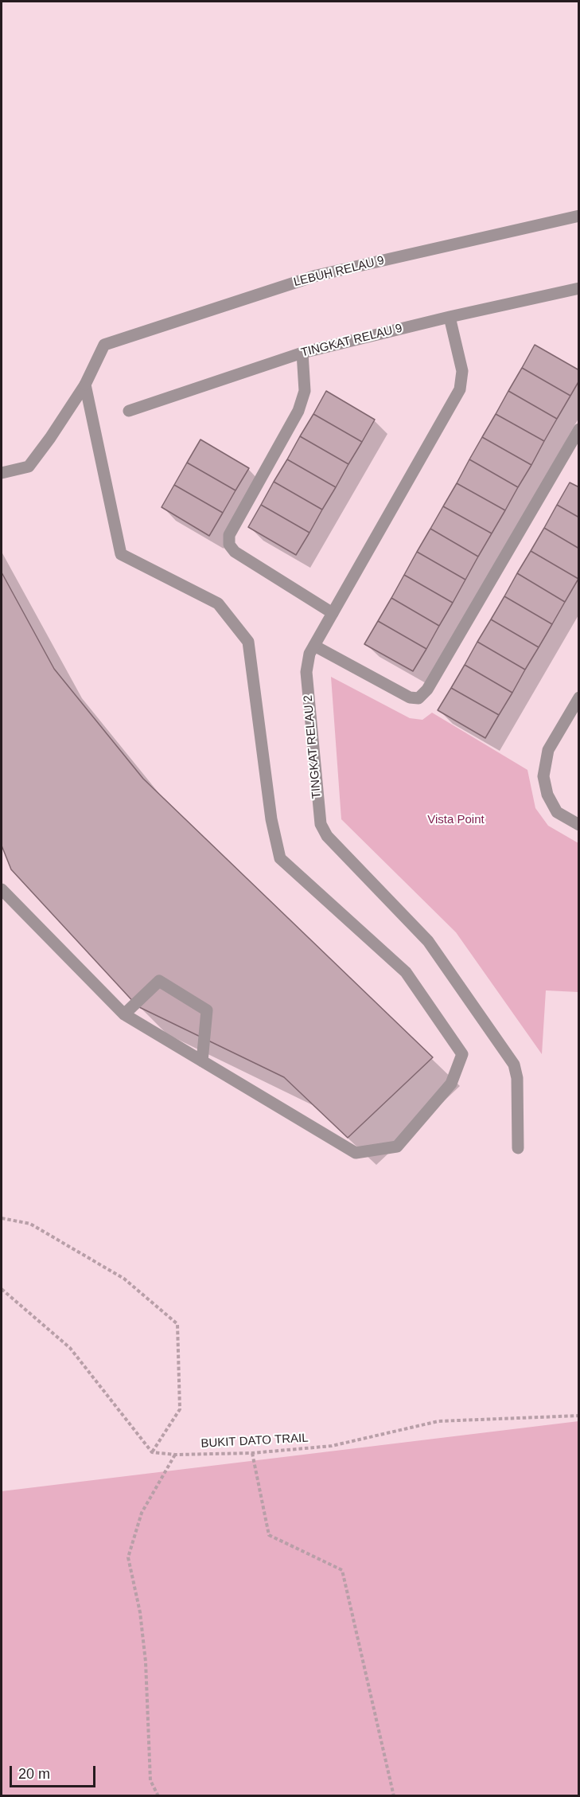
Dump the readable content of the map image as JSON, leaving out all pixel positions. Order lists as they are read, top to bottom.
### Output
{
  "streets": {
    "street": ["LEBUH RELAU 9", "TINGKAT RELAU 9", "TINGKAT RELAU 2"],
    "path": ["BUKIT DATO TRAIL"]
  },
  "crossings": [
    ["TINGKAT RELAU 9", "TINGKAT RELAU 2"]
  ],
  "parks": ["Vista Point"],
  "scale_bar": "20 m"
}
